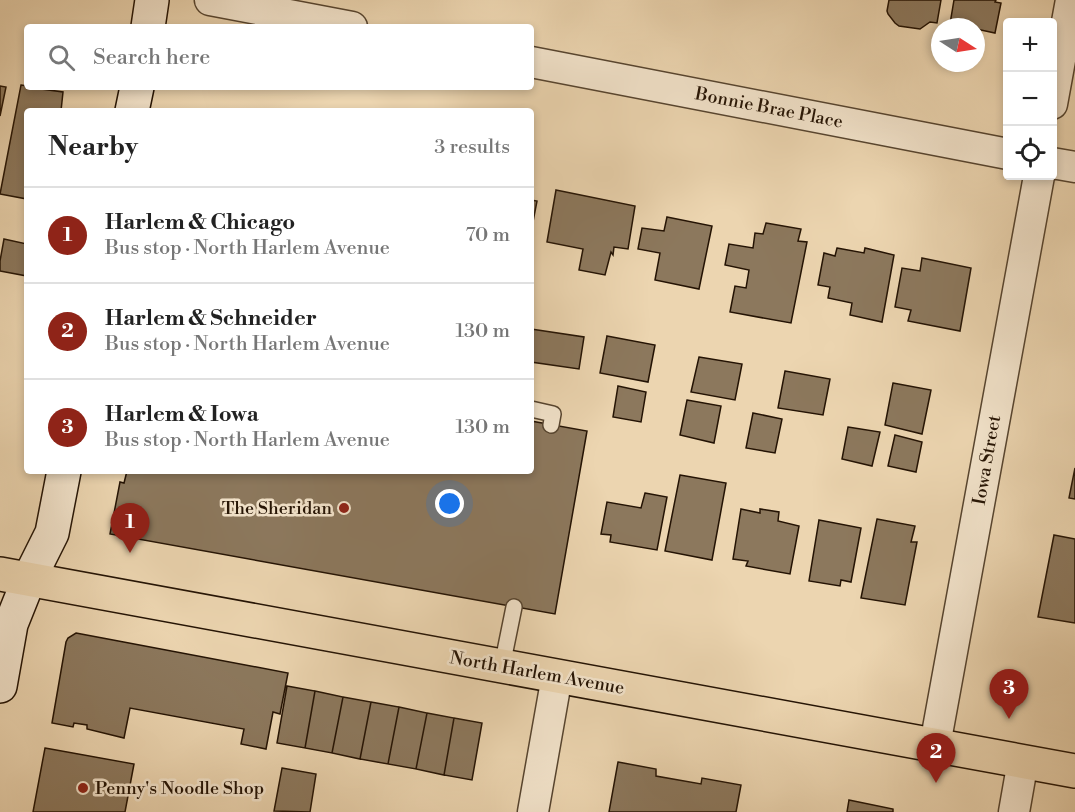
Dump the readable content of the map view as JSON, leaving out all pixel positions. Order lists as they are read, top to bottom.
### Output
{
  "streets": {
    "main road": ["North Harlem Avenue"],
    "street": ["Bonnie Brae Place", "Iowa Street"]
  },
  "crossings": [
    ["Iowa Street", "North Harlem Avenue"]
  ],
  "places": ["The Sheridan", "Penny's Noodle Shop"],
  "north": "right",
  "page": {
    "map_buttons": ["+", "−"],
    "search": "Search here",
    "heading": ["Nearby", "3 results"],
    "list": [
      {
        "mark": "1",
        "name": "Harlem & Chicago",
        "note": "Bus stop · North Harlem Avenue",
        "value": "70 m"
      },
      {
        "mark": "2",
        "name": "Harlem & Schneider",
        "note": "Bus stop · North Harlem Avenue",
        "value": "130 m"
      },
      {
        "mark": "3",
        "name": "Harlem & Iowa",
        "note": "Bus stop · North Harlem Avenue",
        "value": "130 m"
      }
    ],
    "pins": ["1", "3", "2"]
  }
}
